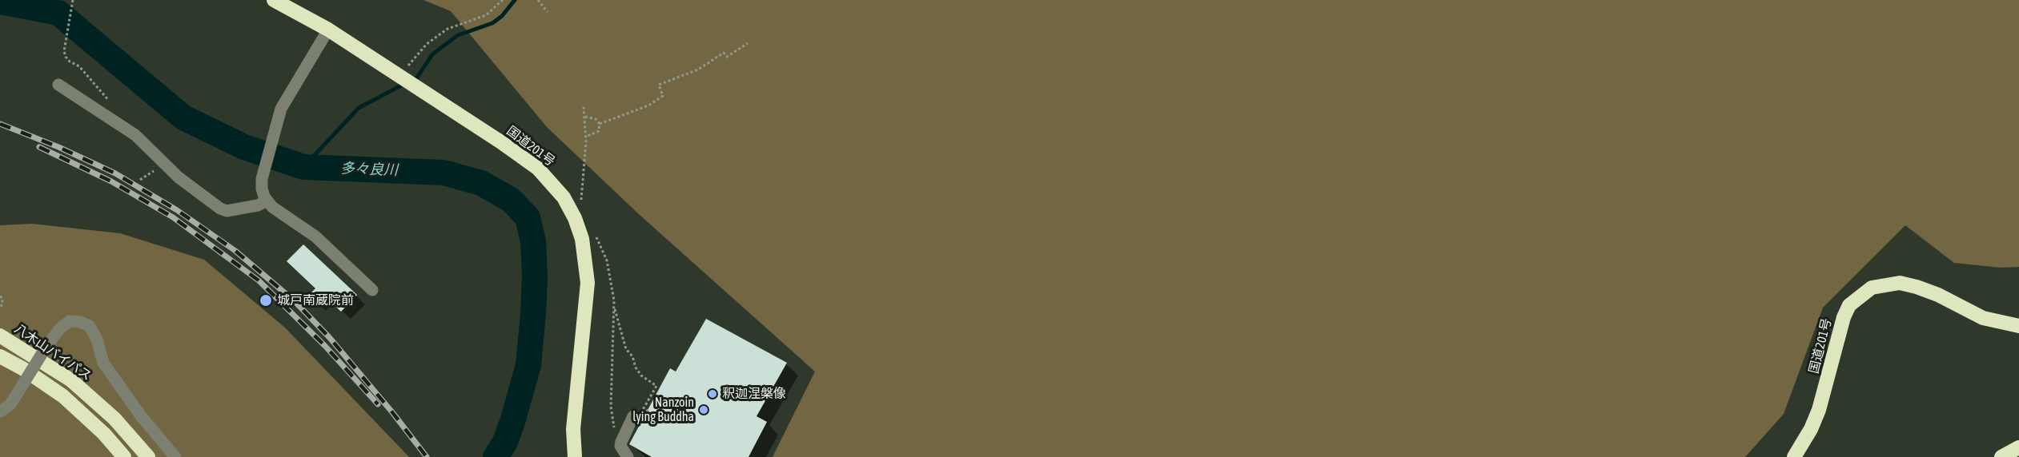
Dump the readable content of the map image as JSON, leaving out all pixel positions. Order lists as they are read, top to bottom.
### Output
{
  "streets": {
    "highway": ["国道201号", "八木山バイパス"]
  },
  "water": ["多々良川"],
  "places": ["城戸南蔵院前", "釈迦涅槃像", "Nanzoin lying Buddha"]
}
